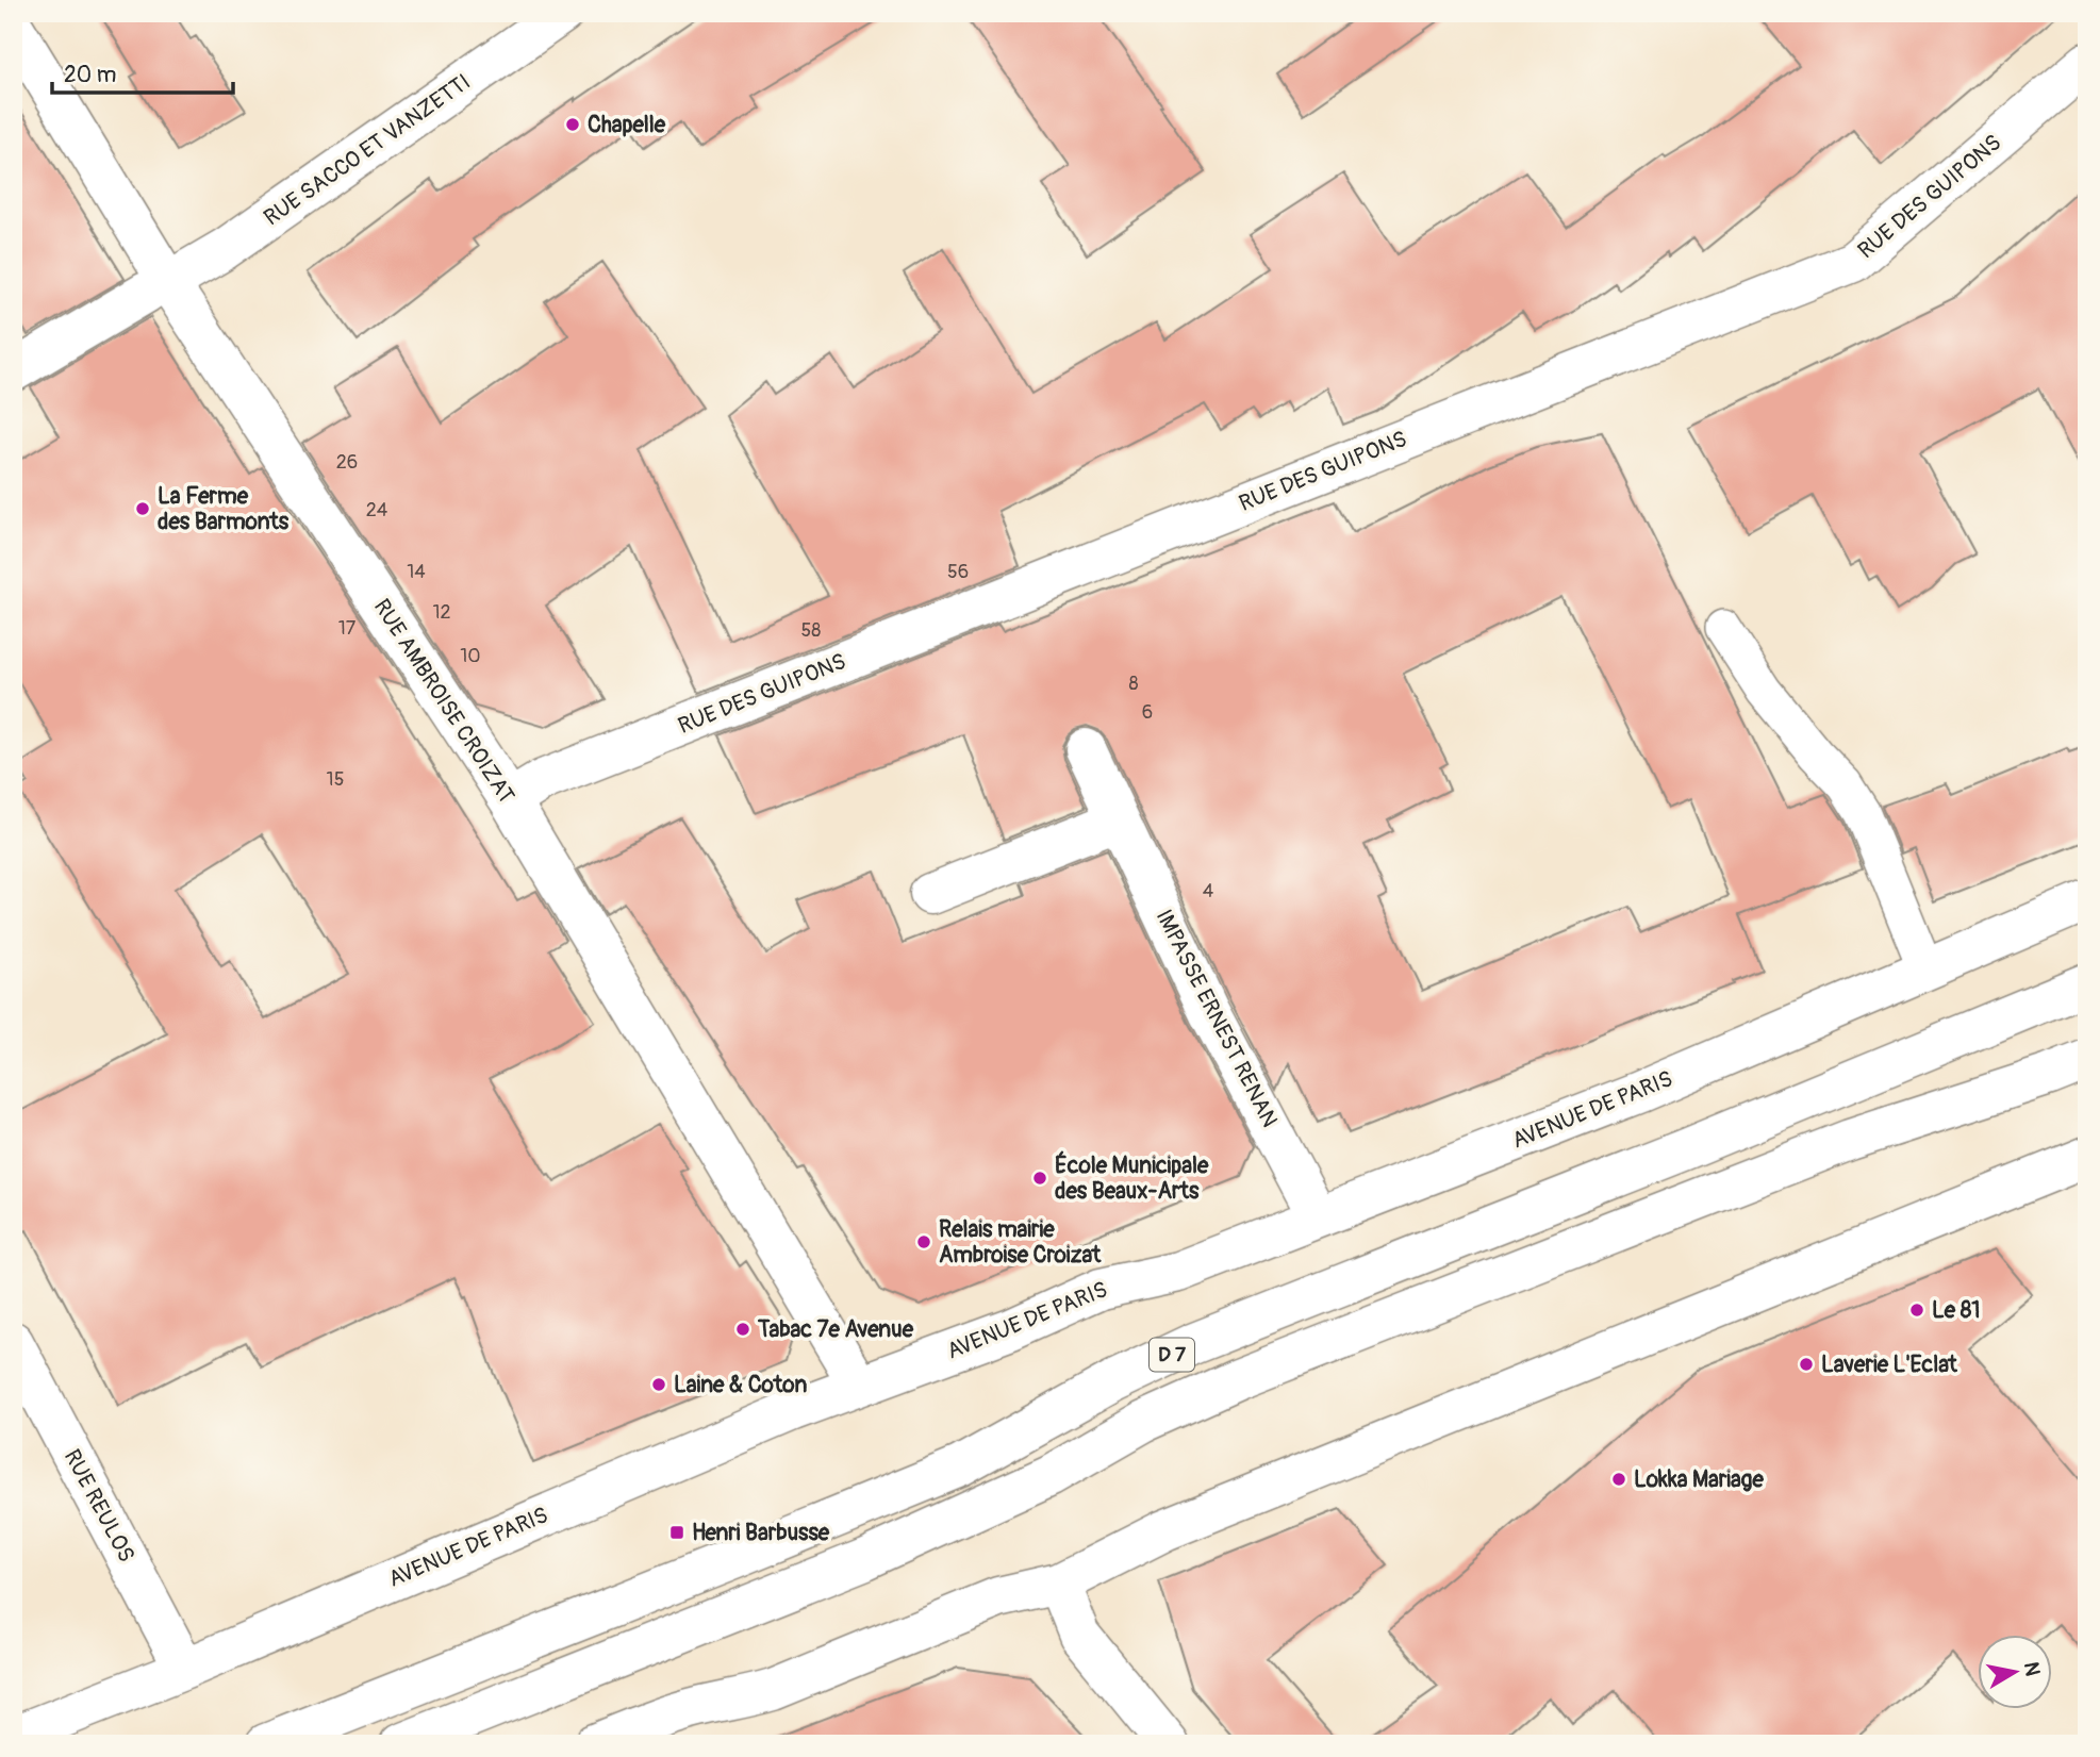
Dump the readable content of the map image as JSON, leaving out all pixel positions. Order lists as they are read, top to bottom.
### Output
{
  "streets": {
    "street": [
      "RUE SACCO ET VANZETTI",
      "RUE DES GUIPONS",
      "RUE AMBROISE CROIZAT",
      "IMPASSE ERNEST RENAN",
      "AVENUE DE PARIS",
      "D 7",
      "RUE REULOS"
    ]
  },
  "crossings": [
    ["RUE SACCO ET VANZETTI", "RUE AMBROISE CROIZAT"],
    ["RUE DES GUIPONS", "RUE AMBROISE CROIZAT"],
    ["RUE AMBROISE CROIZAT", "AVENUE DE PARIS"],
    ["IMPASSE ERNEST RENAN", "AVENUE DE PARIS"],
    ["AVENUE DE PARIS", "RUE REULOS"]
  ],
  "places": {
    "other": [
      "Chapelle",
      "La Ferme des Barmonts",
      "École Municipale des Beaux-Arts",
      "Relais mairie Ambroise Croizat",
      "Le 81",
      "Tabac 7e Avenue",
      "Laverie L'Eclat",
      "Laine & Coton",
      "Lokka Mariage"
    ],
    "transit": ["Henri Barbusse"]
  },
  "house_numbers": [
    "26",
    "24",
    "14",
    "56",
    "12",
    "17",
    "58",
    "10",
    "8",
    "6",
    "15",
    "4"
  ],
  "scale_bar": "20 m",
  "north": "right"
}
